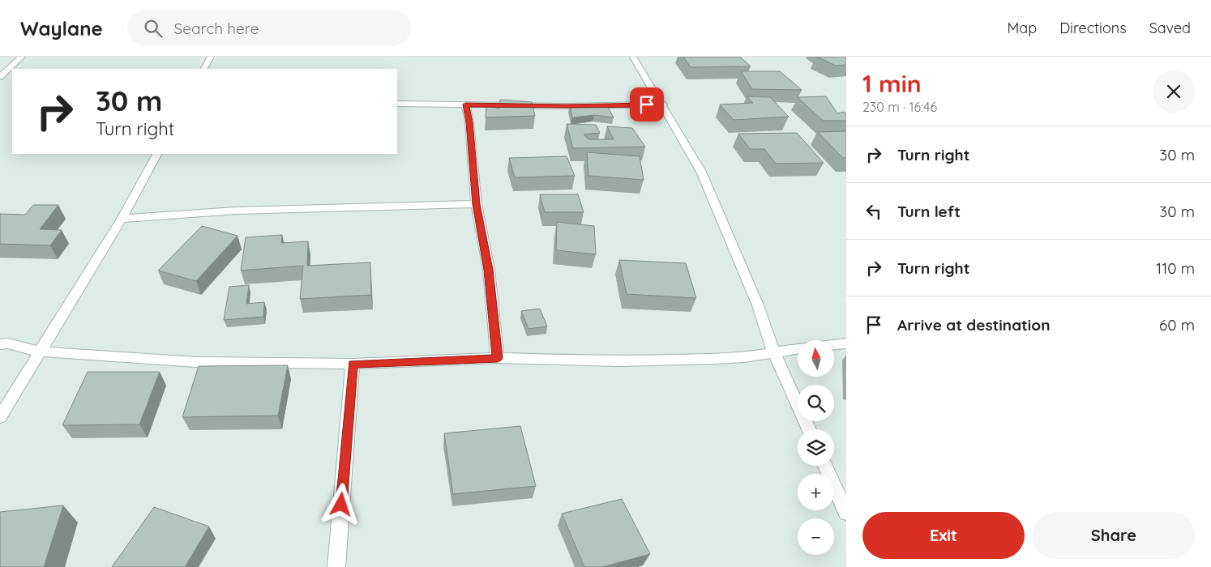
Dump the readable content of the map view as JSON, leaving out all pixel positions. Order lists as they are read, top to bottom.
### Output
{
  "north": "top",
  "page": {
    "header": "Waylane",
    "search": "Search here",
    "nav": ["Map", "Directions", "Saved"],
    "heading": ["1 min", "230 m · 16:46"],
    "turn": ["30 m", "Turn right"],
    "list": [
      {
        "name": "Turn right",
        "value": "30 m"
      },
      {
        "name": "Turn left",
        "value": "30 m"
      },
      {
        "name": "Turn right",
        "value": "110 m"
      },
      {
        "name": "Arrive at destination",
        "value": "60 m"
      }
    ],
    "map_buttons": ["+", "−"],
    "buttons": ["Exit", "Share"]
  }
}
